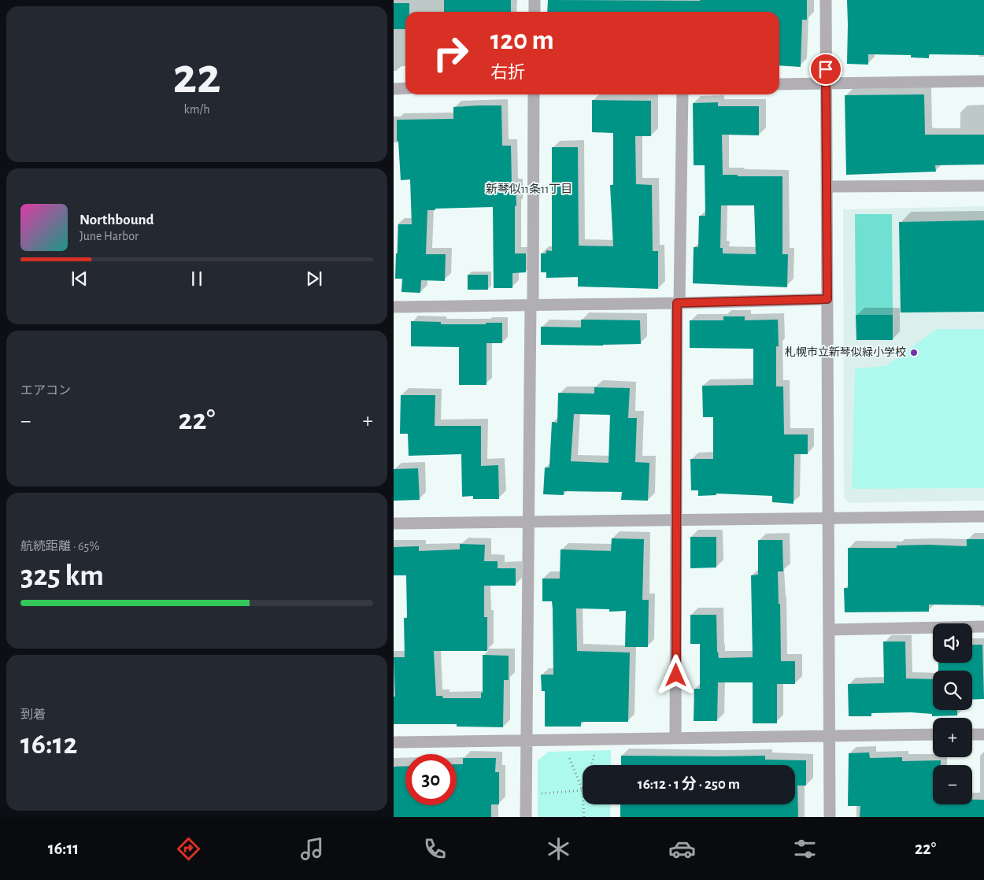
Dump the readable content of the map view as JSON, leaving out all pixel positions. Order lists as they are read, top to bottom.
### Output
{
  "districts": ["新琴似11条11丁目"],
  "places": ["札幌市立新琴似緑小学校"],
  "page": {
    "tile": [
      ["22", "km/h"],
      "エアコン",
      ["航続距離 · 65%", "325 km"],
      ["到着", "16:12"]
    ],
    "turn": ["120 m", "右折"],
    "song": ["Northbound", "June Harbor"],
    "heat": ["−", "22°", "+"],
    "map_buttons": ["+", "−"],
    "limit": "30",
    "trip": "16:12 · 1 分 · 250 m",
    "tabs": ["16:11", "22°"]
  }
}
